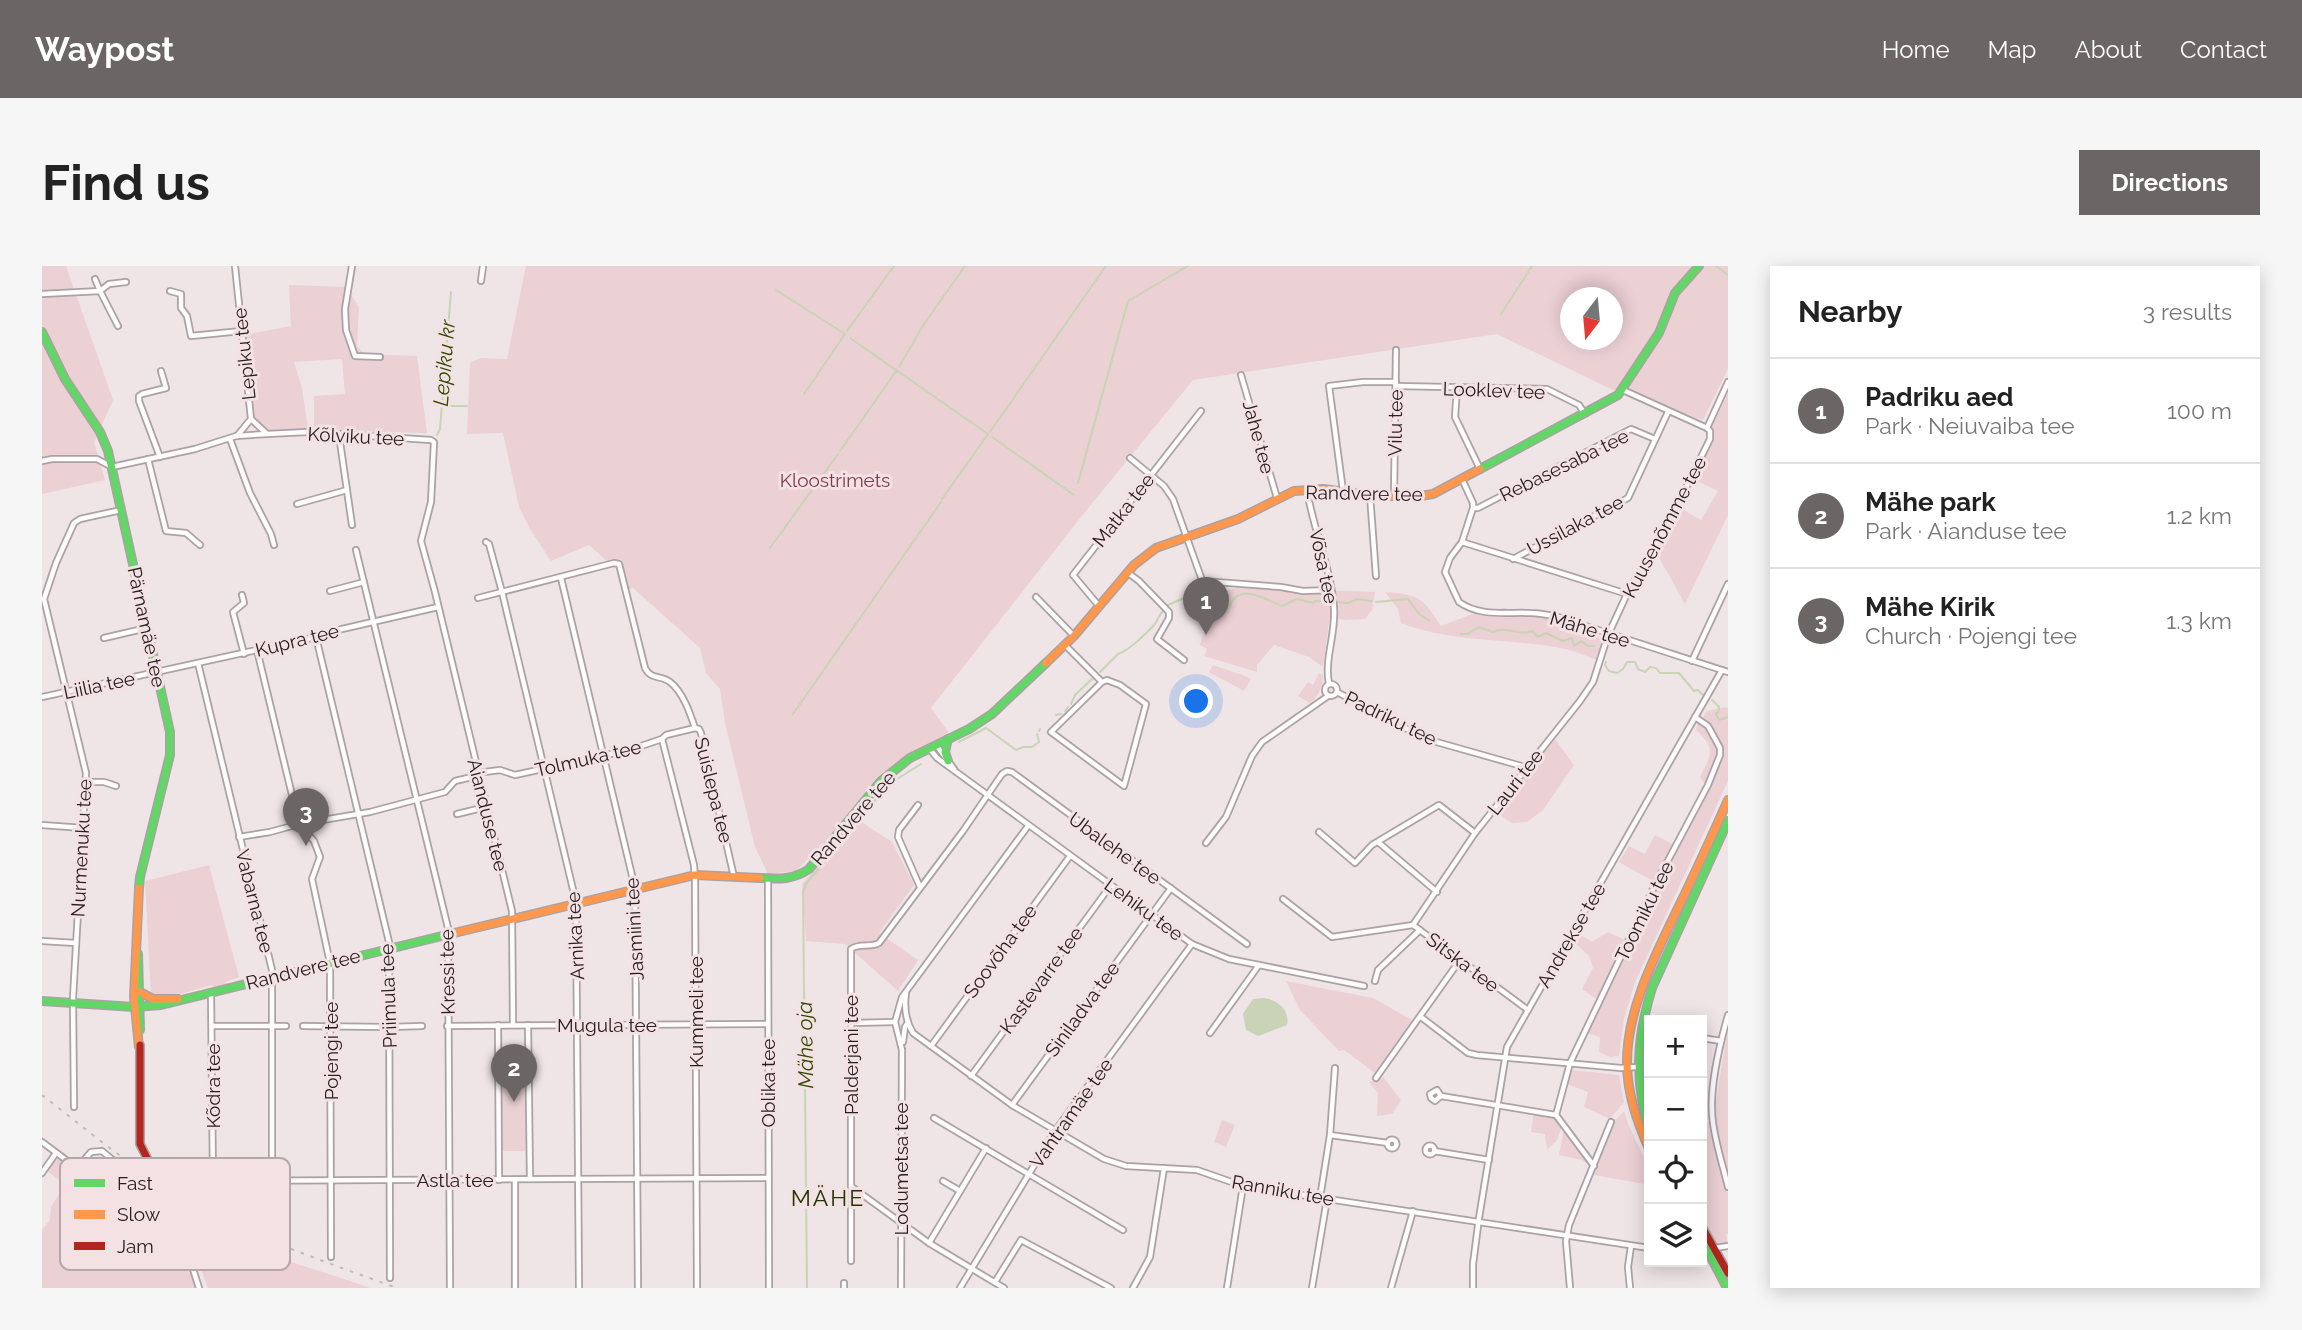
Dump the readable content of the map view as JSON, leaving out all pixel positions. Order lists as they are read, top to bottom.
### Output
{
  "streets": {
    "main road": ["Randvere tee", "Pärnamäe tee"],
    "street": [
      "Lepiku tee",
      "Looklev tee",
      "Vilu tee",
      "Kõlviku tee",
      "Jahe tee",
      "Rebasesaba tee",
      "Matka tee",
      "Ussilaka tee",
      "Kuusenõmme tee",
      "Võsa tee",
      "Mähe tee",
      "Kupra tee",
      "Liilia tee",
      "Padriku tee",
      "Tolmuka tee",
      "Lauri tee",
      "Suislepa tee",
      "Aianduse tee",
      "Nurmenuku tee",
      "Ubalehe tee",
      "Vabarna tee",
      "Lehiku tee",
      "Toomiku tee",
      "Jasmiini tee",
      "Andrekse tee",
      "Arnika tee",
      "Soovõha tee",
      "Sitska tee",
      "Kressi tee",
      "Kastevarre tee",
      "Priimula tee",
      "Siniladva tee",
      "Kummeli tee",
      "Mugula tee",
      "Pojengi tee",
      "Palderjani tee",
      "Oblika tee",
      "Kõdra tee",
      "Vahtramäe tee",
      "Lodumetsa tee",
      "Astla tee",
      "Ranniku tee"
    ]
  },
  "crossings": [
    ["Lepiku tee", "Kõlviku tee"],
    ["Looklev tee", "Vilu tee"],
    ["Looklev tee", "Randvere tee"],
    ["Vilu tee", "Randvere tee"],
    ["Kõlviku tee", "Pärnamäe tee"],
    ["Kõlviku tee", "Kupra tee"],
    ["Kõlviku tee", "Aianduse tee"],
    ["Jahe tee", "Randvere tee"],
    ["Rebasesaba tee", "Ussilaka tee"],
    ["Rebasesaba tee", "Mähe tee"],
    ["Randvere tee", "Matka tee"],
    ["Randvere tee", "Võsa tee"],
    ["Randvere tee", "Pärnamäe tee"],
    ["Randvere tee", "Suislepa tee"],
    ["Randvere tee", "Aianduse tee"],
    ["Randvere tee", "Nurmenuku tee"],
    ["Randvere tee", "Vabarna tee"],
    ["Randvere tee", "Lehiku tee"],
    ["Randvere tee", "Jasmiini tee"],
    ["Randvere tee", "Arnika tee"],
    ["Randvere tee", "Kressi tee"],
    ["Randvere tee", "Priimula tee"],
    ["Randvere tee", "Kummeli tee"],
    ["Randvere tee", "Pojengi tee"],
    ["Randvere tee", "Oblika tee"],
    ["Randvere tee", "Kõdra tee"],
    ["Kuusenõmme tee", "Mähe tee"],
    ["Kuusenõmme tee", "Lauri tee"],
    ["Võsa tee", "Padriku tee"],
    ["Pärnamäe tee", "Kupra tee"],
    ["Pärnamäe tee", "Liilia tee"],
    ["Pärnamäe tee", "Nurmenuku tee"],
    ["Mähe tee", "Lauri tee"],
    ["Mähe tee", "Andrekse tee"],
    ["Kupra tee", "Liilia tee"],
    ["Kupra tee", "Aianduse tee"],
    ["Kupra tee", "Vabarna tee"],
    ["Kupra tee", "Kressi tee"],
    ["Kupra tee", "Priimula tee"],
    ["Kupra tee", "Pojengi tee"],
    ["Liilia tee", "Nurmenuku tee"],
    ["Padriku tee", "Lauri tee"],
    ["Tolmuka tee", "Suislepa tee"],
    ["Tolmuka tee", "Aianduse tee"],
    ["Tolmuka tee", "Jasmiini tee"],
    ["Tolmuka tee", "Arnika tee"],
    ["Tolmuka tee", "Kummeli tee"],
    ["Lauri tee", "Sitska tee"],
    ["Suislepa tee", "Jasmiini tee"],
    ["Aianduse tee", "Mugula tee"],
    ["Ubalehe tee", "Lehiku tee"],
    ["Ubalehe tee", "Palderjani tee"],
    ["Lehiku tee", "Soovõha tee"],
    ["Lehiku tee", "Kastevarre tee"],
    ["Lehiku tee", "Siniladva tee"],
    ["Lehiku tee", "Palderjani tee"],
    ["Lehiku tee", "Vahtramäe tee"],
    ["Toomiku tee", "Andrekse tee"],
    ["Jasmiini tee", "Mugula tee"],
    ["Jasmiini tee", "Astla tee"],
    ["Andrekse tee", "Sitska tee"],
    ["Andrekse tee", "Ranniku tee"],
    ["Arnika tee", "Mugula tee"],
    ["Arnika tee", "Astla tee"],
    ["Soovõha tee", "Ranniku tee"],
    ["Kressi tee", "Mugula tee"],
    ["Kressi tee", "Astla tee"],
    ["Kastevarre tee", "Ranniku tee"],
    ["Priimula tee", "Astla tee"],
    ["Siniladva tee", "Ranniku tee"],
    ["Kummeli tee", "Mugula tee"],
    ["Kummeli tee", "Astla tee"],
    ["Mugula tee", "Oblika tee"],
    ["Pojengi tee", "Astla tee"],
    ["Oblika tee", "Astla tee"],
    ["Vahtramäe tee", "Ranniku tee"]
  ],
  "districts": ["MÄHE"],
  "water": ["Lepiku kr", "Mähe oja"],
  "parks": ["Kloostrimets"],
  "legend": ["Fast", "Slow", "Jam"],
  "north": "bottom",
  "page": {
    "header": "Waypost",
    "nav": [
      "Home",
      "Map",
      "About",
      "Contact"
    ],
    "buttons": "Directions",
    "title": "Find us",
    "heading": ["Nearby", "3 results"],
    "list": [
      {
        "mark": "1",
        "name": "Padriku aed",
        "note": "Park · Neiuvaiba tee",
        "value": "100 m"
      },
      {
        "mark": "2",
        "name": "Mähe park",
        "note": "Park · Aianduse tee",
        "value": "1.2 km"
      },
      {
        "mark": "3",
        "name": "Mähe Kirik",
        "note": "Church · Pojengi tee",
        "value": "1.3 km"
      }
    ],
    "pins": ["1", "3", "2"],
    "map_buttons": ["+", "−"]
  }
}
